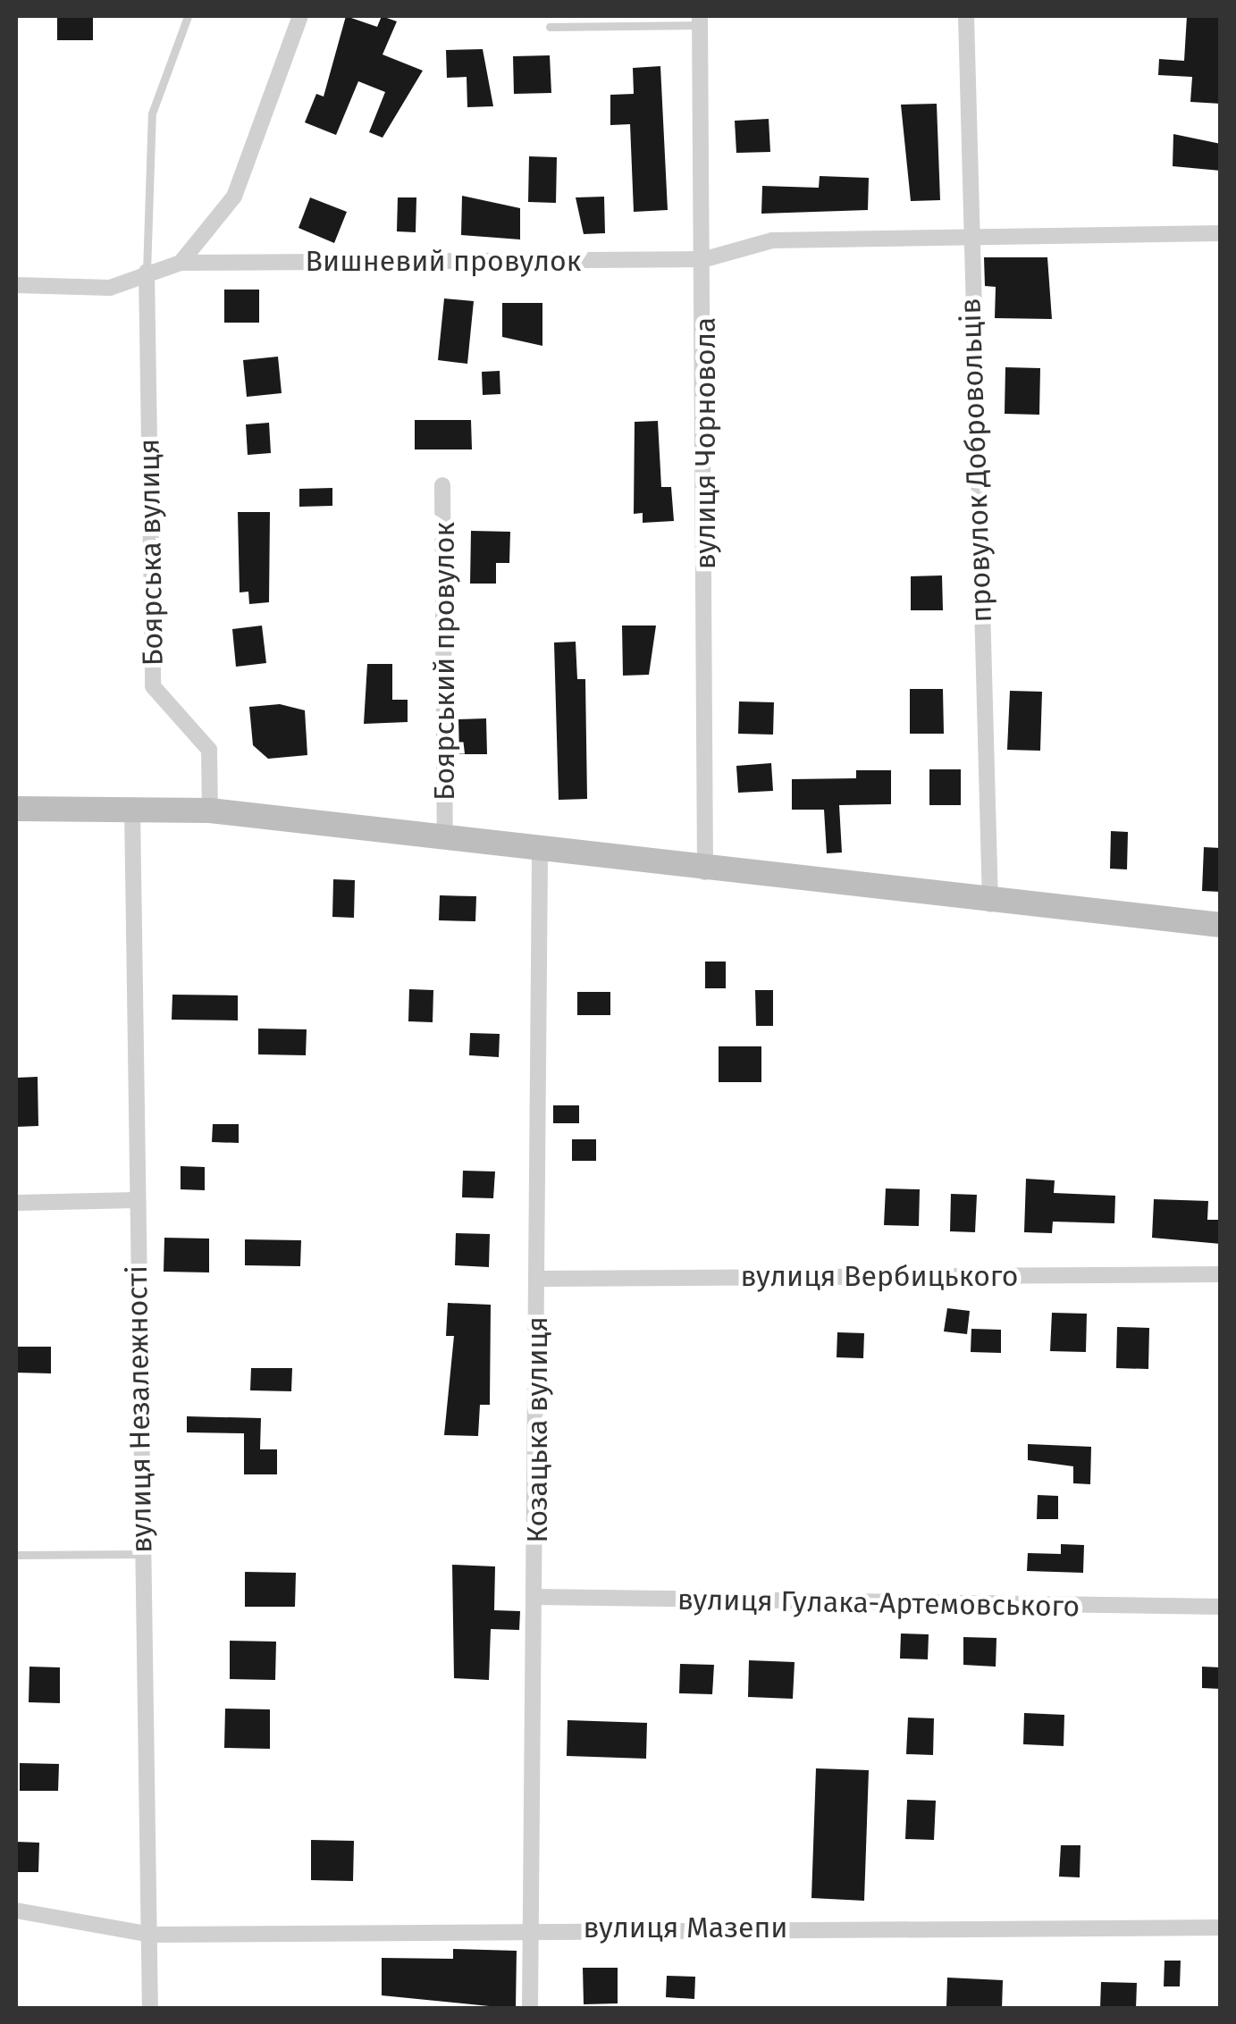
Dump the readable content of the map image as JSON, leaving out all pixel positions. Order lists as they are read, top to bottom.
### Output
{
  "streets": {
    "street": [
      "Вишневий провулок",
      "вулиця Чорновола",
      "провулок Добровольців",
      "Боярська вулиця",
      "Боярський провулок",
      "вулиця Вербицького",
      "вулиця Незалежності",
      "Козацька вулиця",
      "вулиця Гулака-Артемовського",
      "вулиця Мазепи"
    ]
  },
  "crossings": [
    ["Вишневий провулок", "вулиця Чорновола"],
    ["Вишневий провулок", "провулок Добровольців"],
    ["Вишневий провулок", "Боярська вулиця"],
    ["вулиця Вербицького", "Козацька вулиця"],
    ["вулиця Незалежності", "вулиця Мазепи"],
    ["Козацька вулиця", "вулиця Гулака-Артемовського"],
    ["Козацька вулиця", "вулиця Мазепи"]
  ]
}
